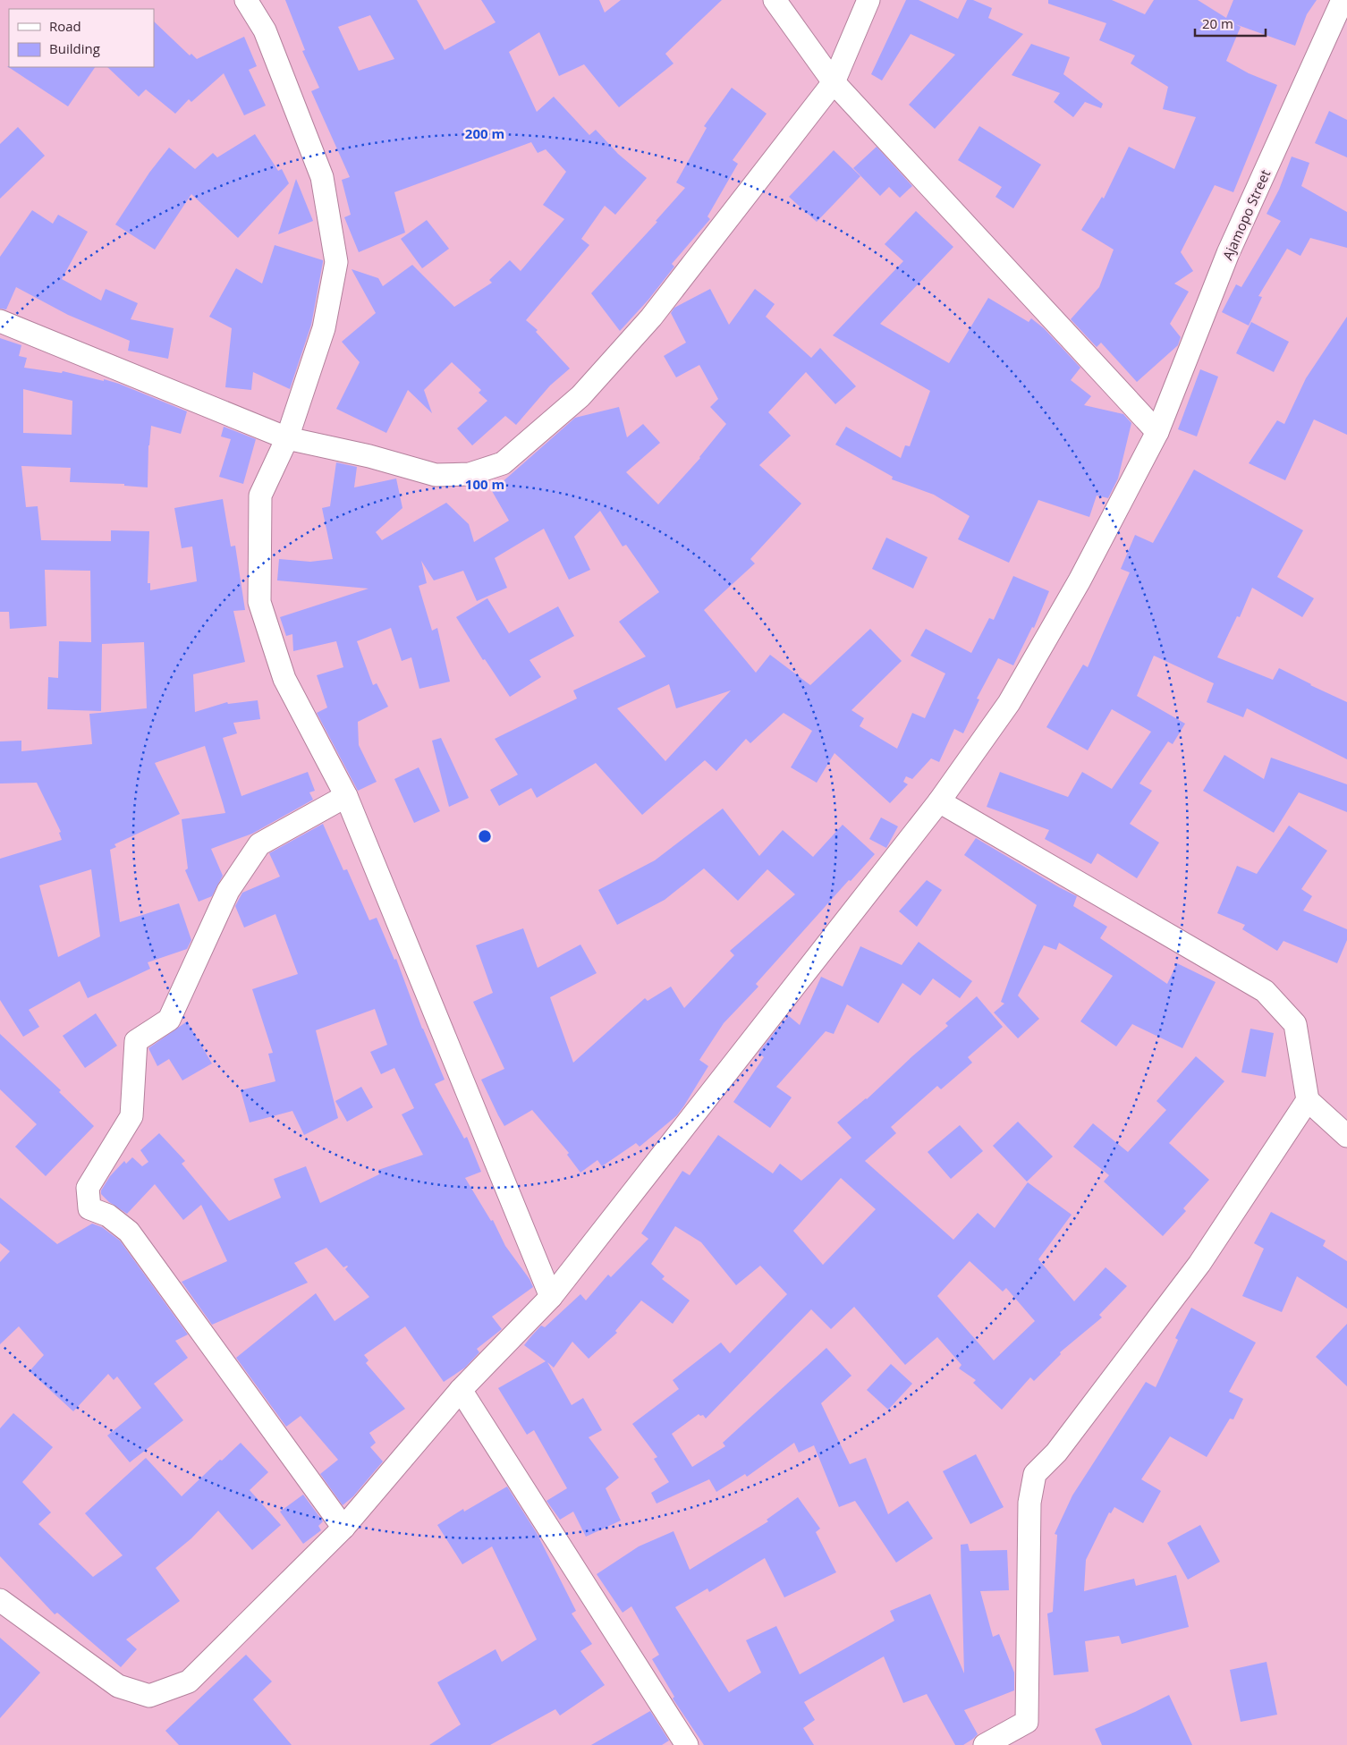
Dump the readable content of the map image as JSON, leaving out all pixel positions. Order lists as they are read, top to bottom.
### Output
{
  "streets": {
    "street": ["Ajamopo Street"]
  },
  "legend": ["Road", "Building"],
  "scale_bar": "20 m",
  "rings": ["200 m", "100 m"]
}
